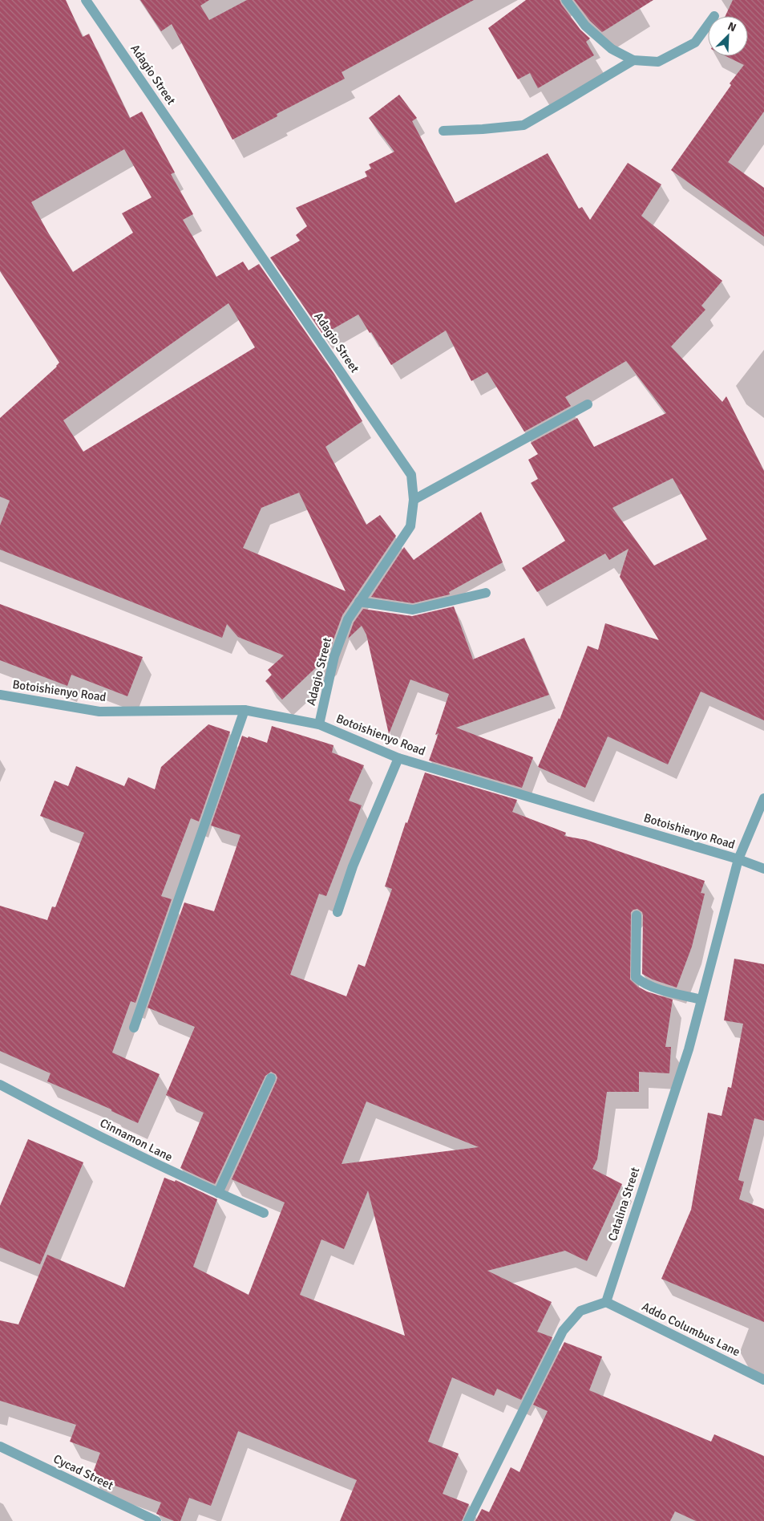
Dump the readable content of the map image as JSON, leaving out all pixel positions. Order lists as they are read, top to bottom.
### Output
{
  "streets": {
    "street": [
      "Adagio Street",
      "Botoishienyo Road",
      "Cinnamon Lane",
      "Catalina Street",
      "Addo Columbus Lane",
      "Cycad Street"
    ]
  },
  "crossings": [
    ["Adagio Street", "Botoishienyo Road"],
    ["Botoishienyo Road", "Catalina Street"],
    ["Catalina Street", "Addo Columbus Lane"]
  ],
  "north": "top right"
}
